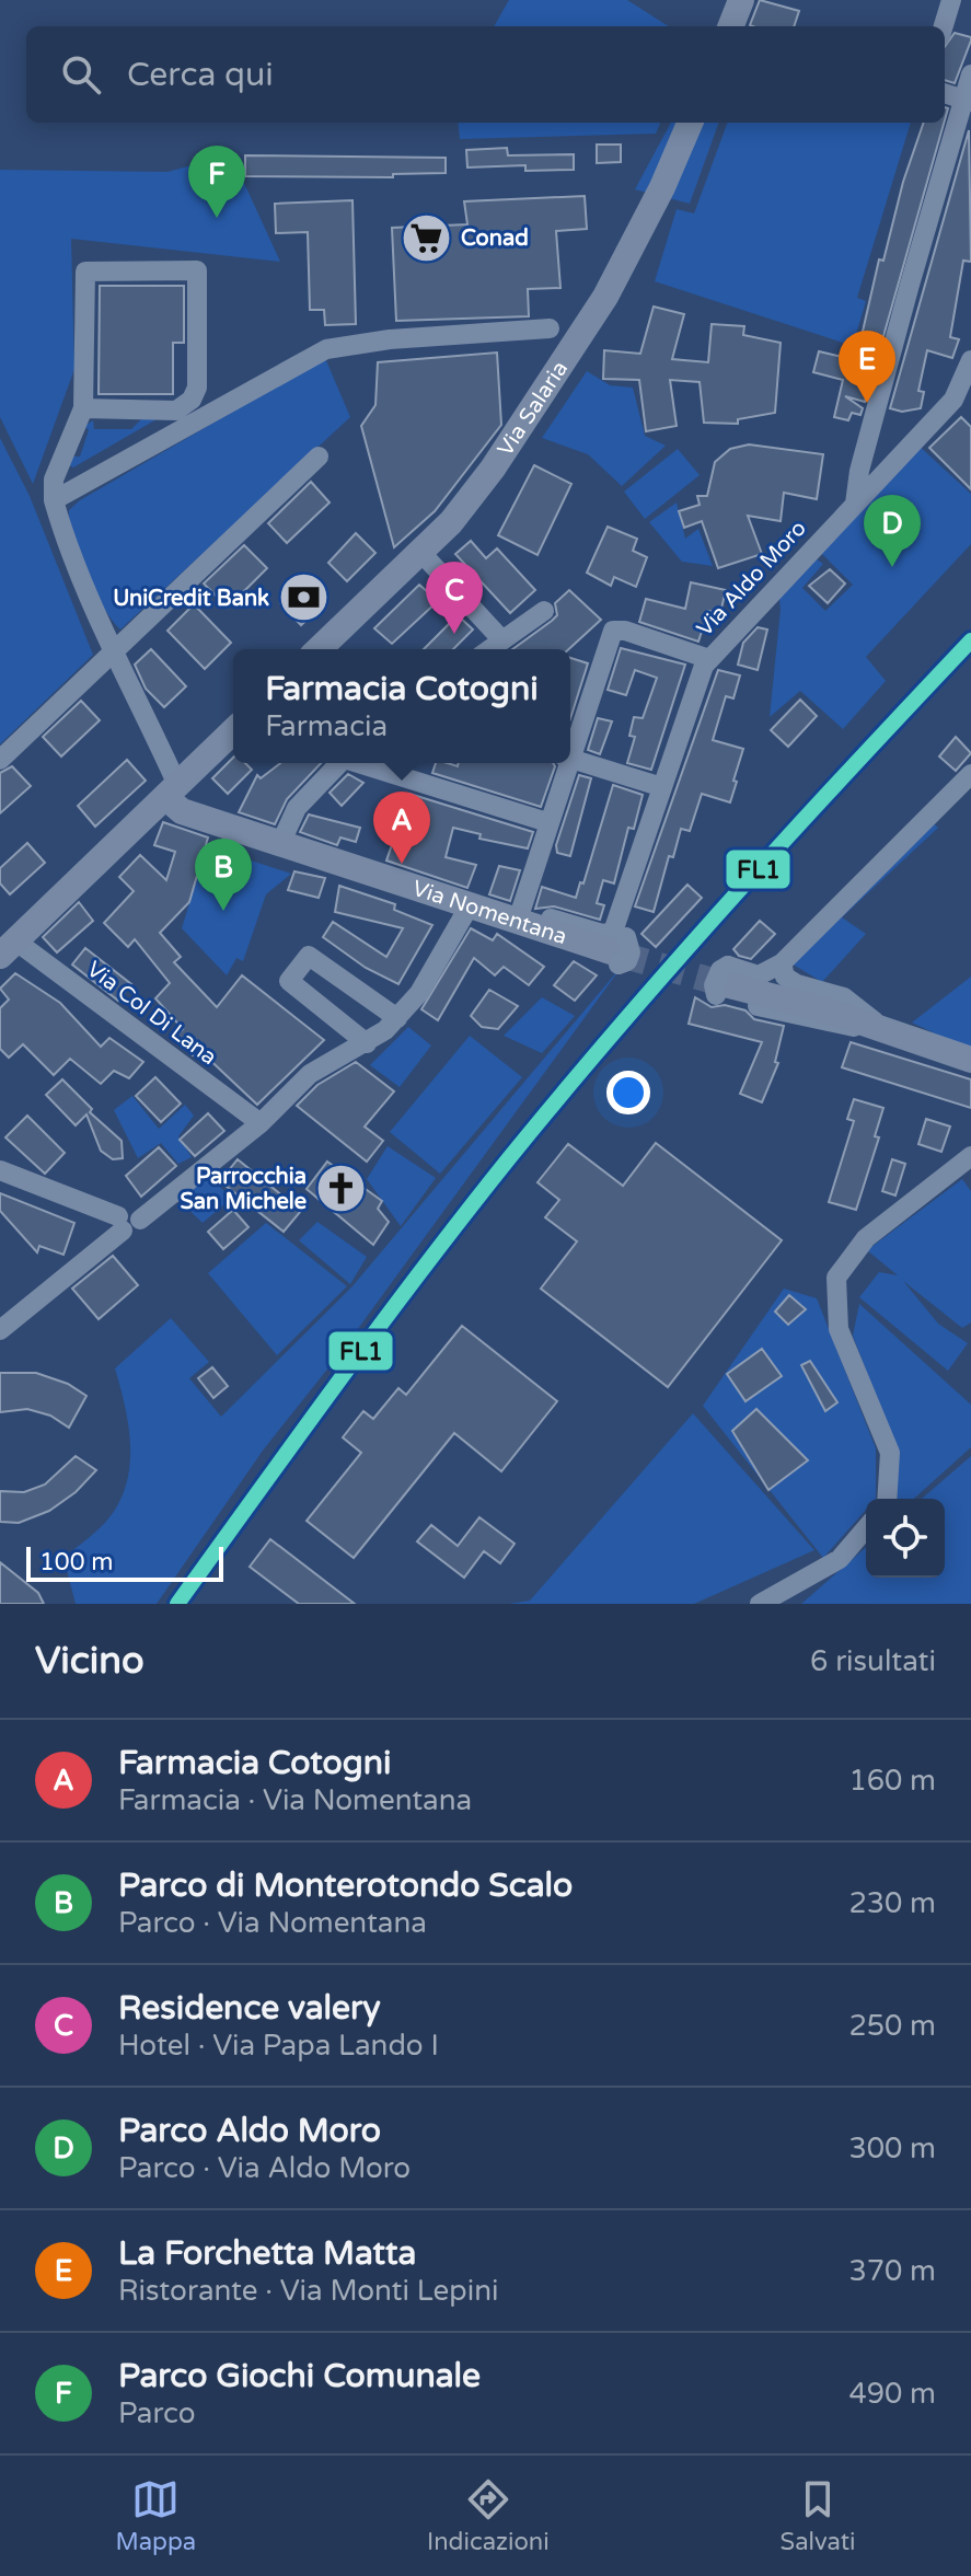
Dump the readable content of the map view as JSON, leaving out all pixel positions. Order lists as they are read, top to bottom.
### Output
{
  "streets": {
    "main road": ["Via Salaria", "Via Nomentana"],
    "street": ["Via Aldo Moro", "Via Col Di Lana"]
  },
  "crossings": [
    ["Via Aldo Moro", "Via Nomentana"]
  ],
  "places": {
    "supermarket": ["Conad"],
    "bank": ["UniCredit Bank"],
    "church": ["Parrocchia San Michele"]
  },
  "lines": ["transit line FL1"],
  "scale_bar": "100 m",
  "page": {
    "search": "Cerca qui",
    "pins": [
      "F",
      "E",
      "D",
      "C",
      "A",
      "B"
    ],
    "popup": ["Farmacia Cotogni", "Farmacia"],
    "scale": "100 m",
    "heading": ["Vicino", "6 risultati"],
    "list": [
      {
        "mark": "A",
        "name": "Farmacia Cotogni",
        "note": "Farmacia · Via Nomentana",
        "value": "160 m"
      },
      {
        "mark": "B",
        "name": "Parco di Monterotondo Scalo",
        "note": "Parco · Via Nomentana",
        "value": "230 m"
      },
      {
        "mark": "C",
        "name": "Residence valery",
        "note": "Hotel · Via Papa Lando I",
        "value": "250 m"
      },
      {
        "mark": "D",
        "name": "Parco Aldo Moro",
        "note": "Parco · Via Aldo Moro",
        "value": "300 m"
      },
      {
        "mark": "E",
        "name": "La Forchetta Matta",
        "note": "Ristorante · Via Monti Lepini",
        "value": "370 m"
      },
      {
        "mark": "F",
        "name": "Parco Giochi Comunale",
        "note": "Parco",
        "value": "490 m"
      }
    ],
    "nav": ["Mappa", "Indicazioni", "Salvati"]
  }
}
